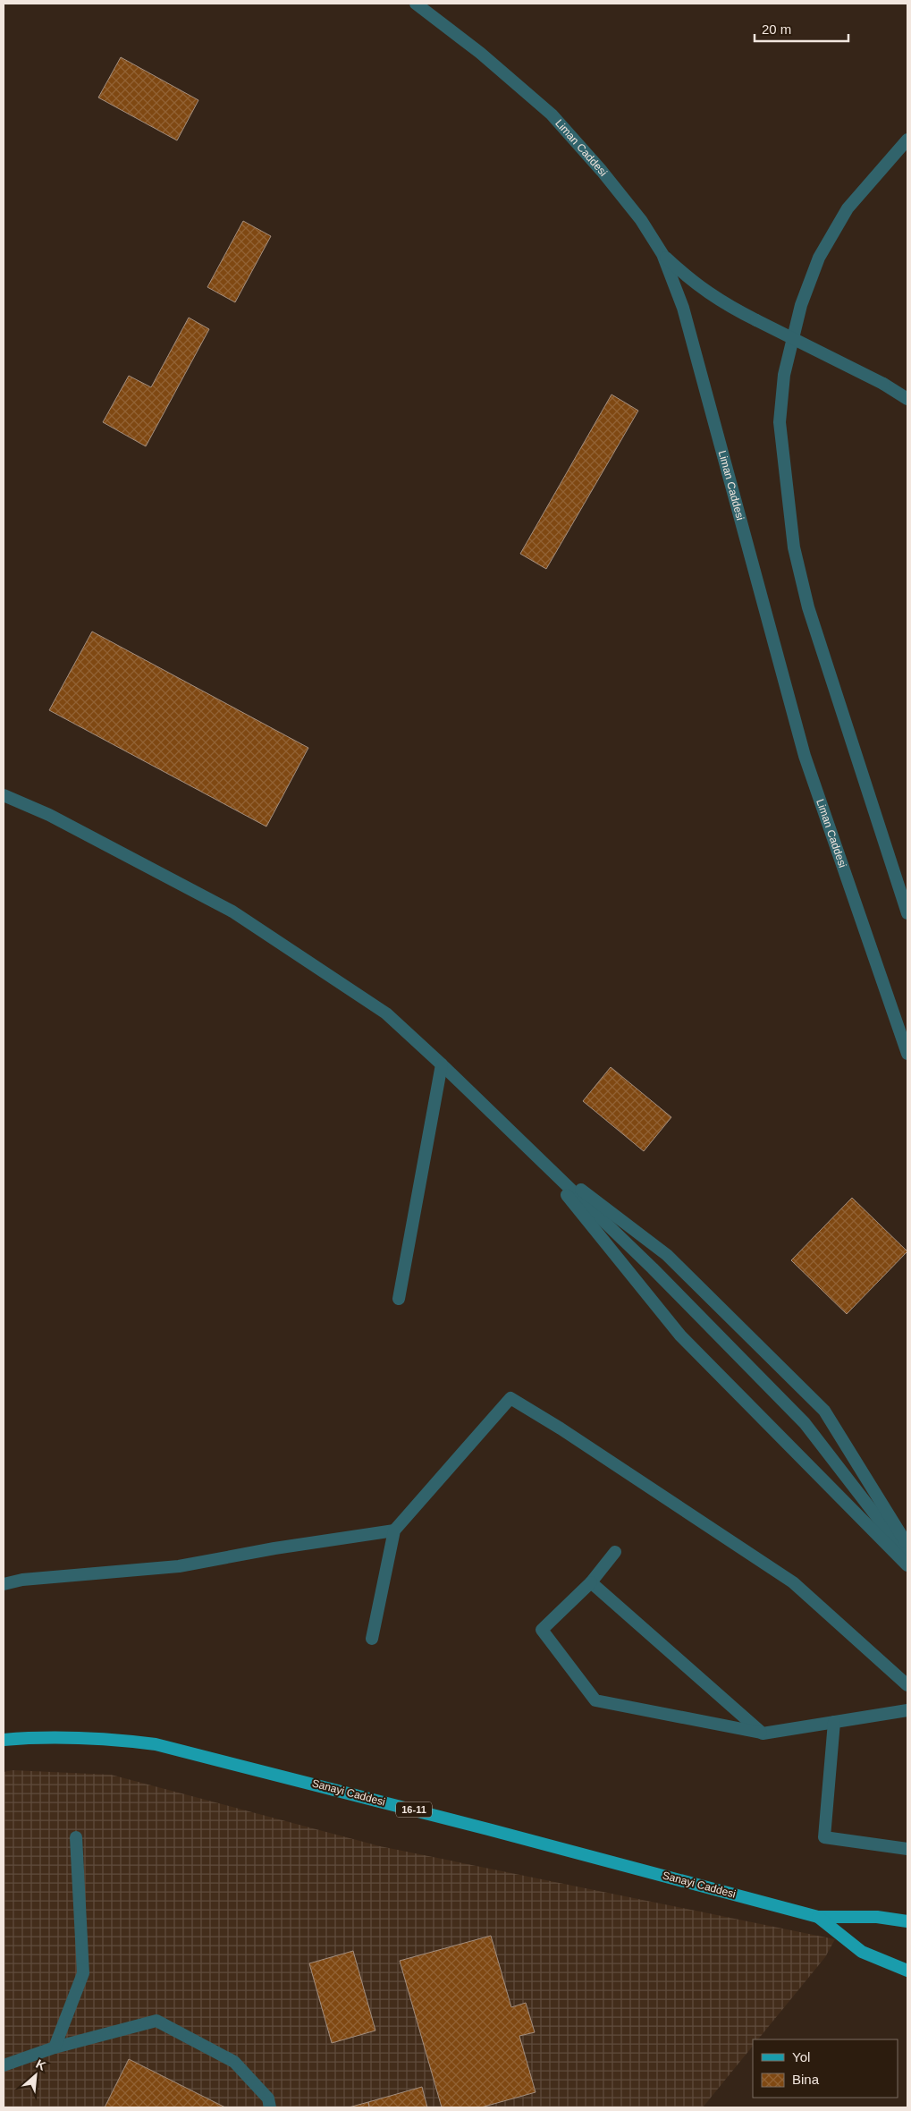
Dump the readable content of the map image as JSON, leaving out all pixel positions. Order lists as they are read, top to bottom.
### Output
{
  "streets": {
    "main road": ["Sanayi Caddesi", "16-11"],
    "street": ["Liman Caddesi"]
  },
  "legend": ["Yol", "Bina"],
  "scale_bar": "20 m",
  "north": "top right"
}
